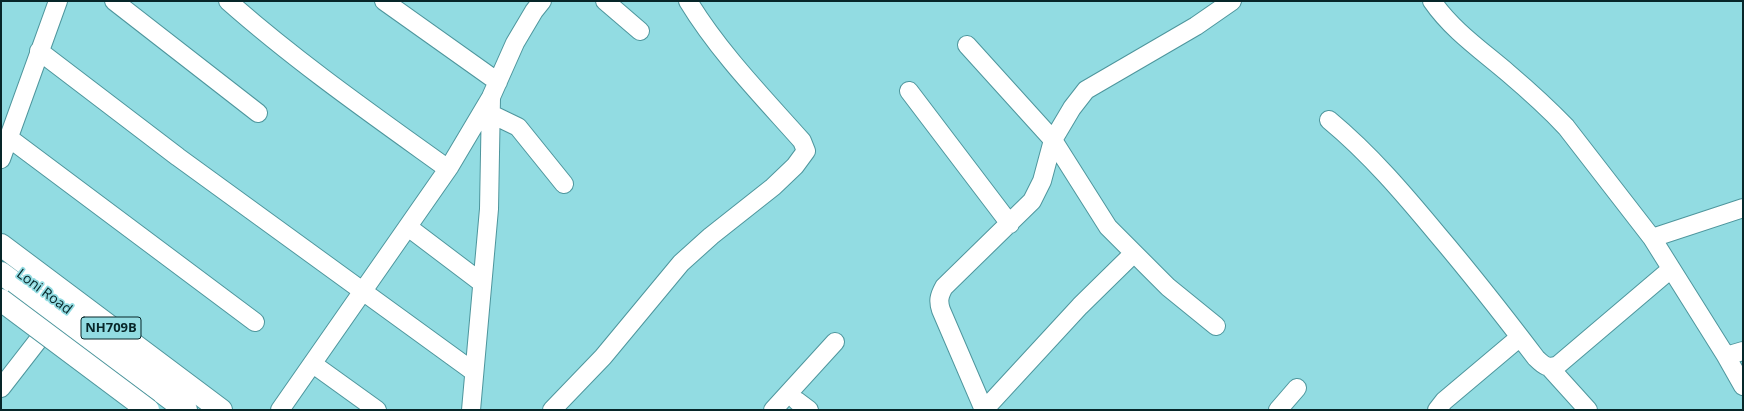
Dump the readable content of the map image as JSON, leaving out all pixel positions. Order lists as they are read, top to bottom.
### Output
{
  "streets": {
    "highway": ["Loni Road", "NH709B"]
  }
}
